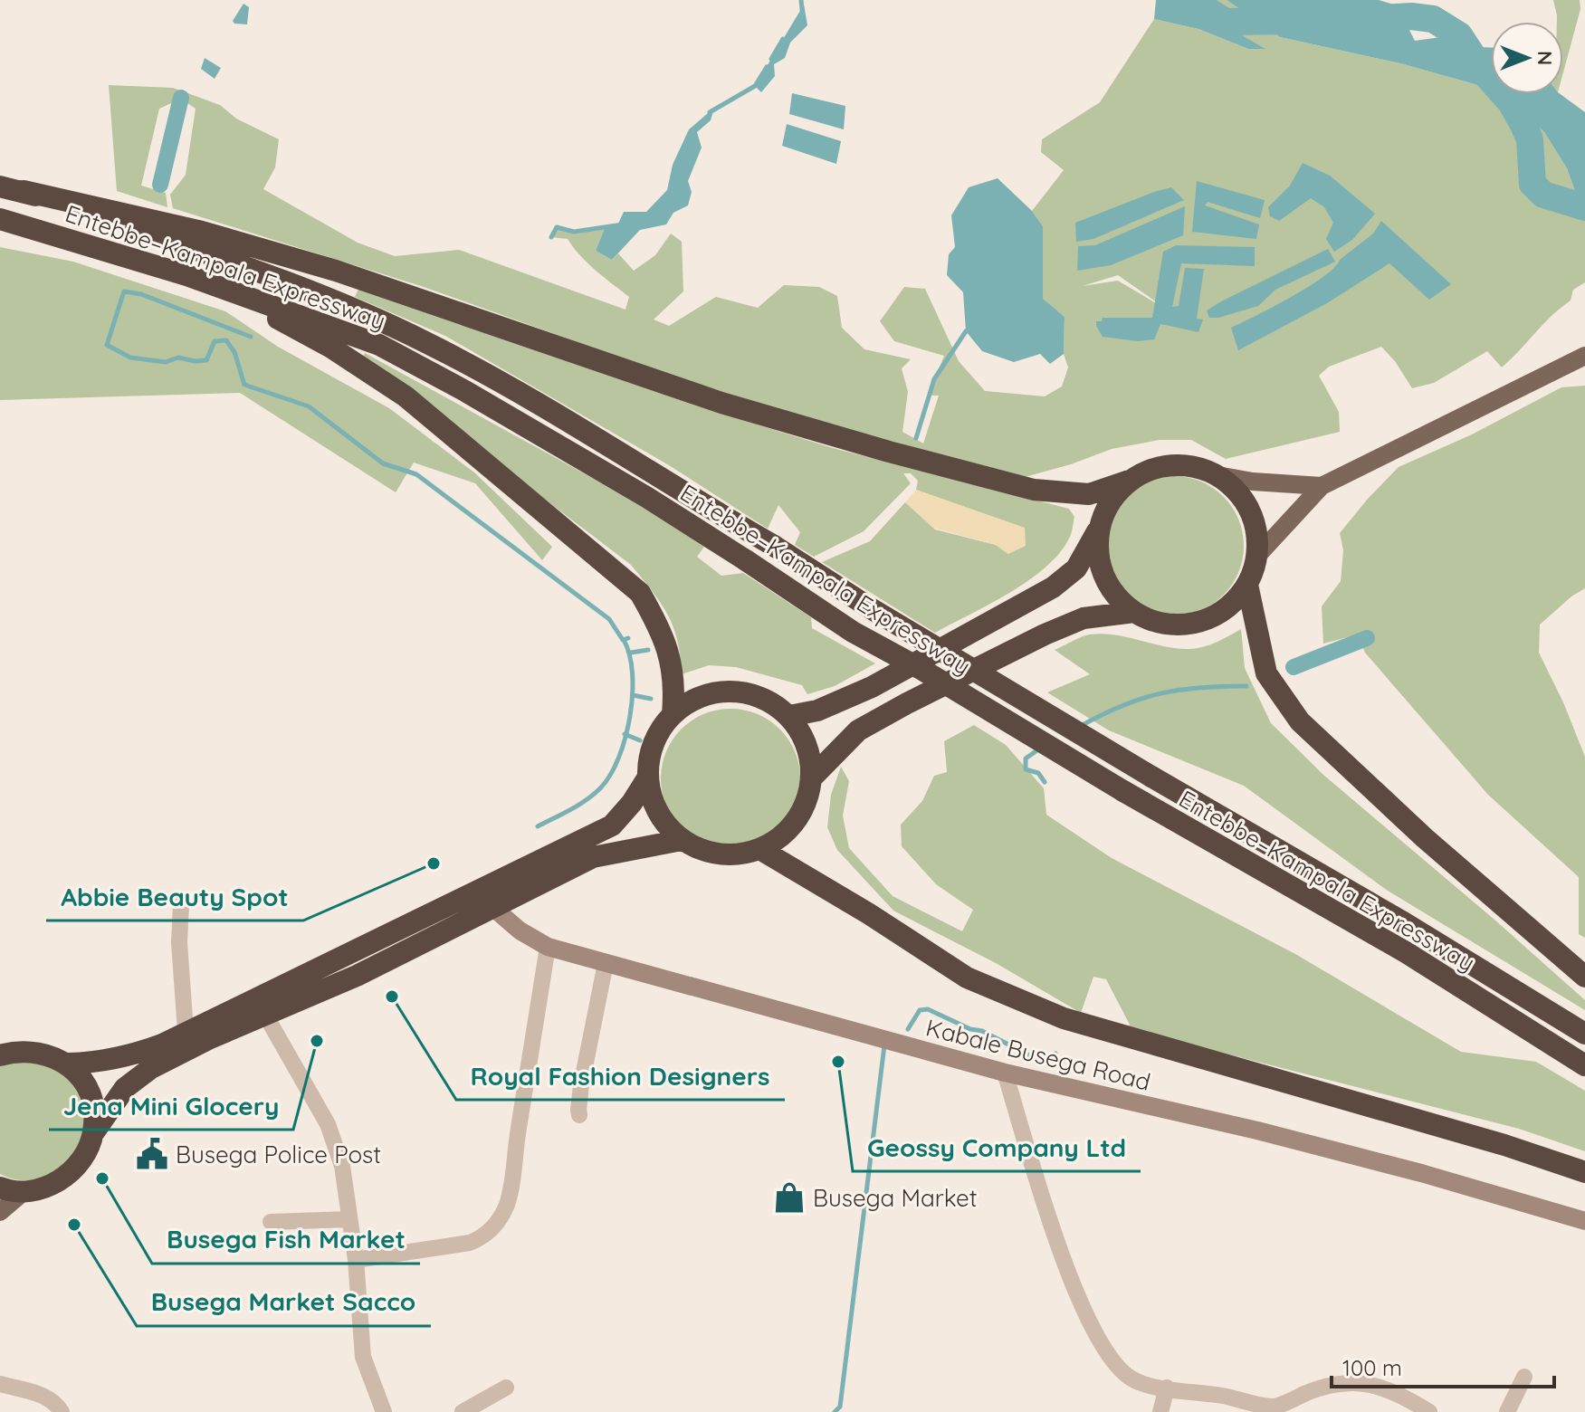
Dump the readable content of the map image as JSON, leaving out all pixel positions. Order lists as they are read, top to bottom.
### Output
{
  "streets": {
    "highway": ["Entebbe–Kampala Expressway"],
    "street": ["Kabale Busega Road"]
  },
  "places": {
    "other": [
      "Abbie Beauty Spot",
      "Royal Fashion Designers",
      "Jena Mini Glocery",
      "Geossy Company Ltd",
      "Busega Fish Market",
      "Busega Market Sacco"
    ],
    "public building": ["Busega Police Post"],
    "shop": ["Busega Market"]
  },
  "scale_bar": "100 m",
  "north": "right"
}
